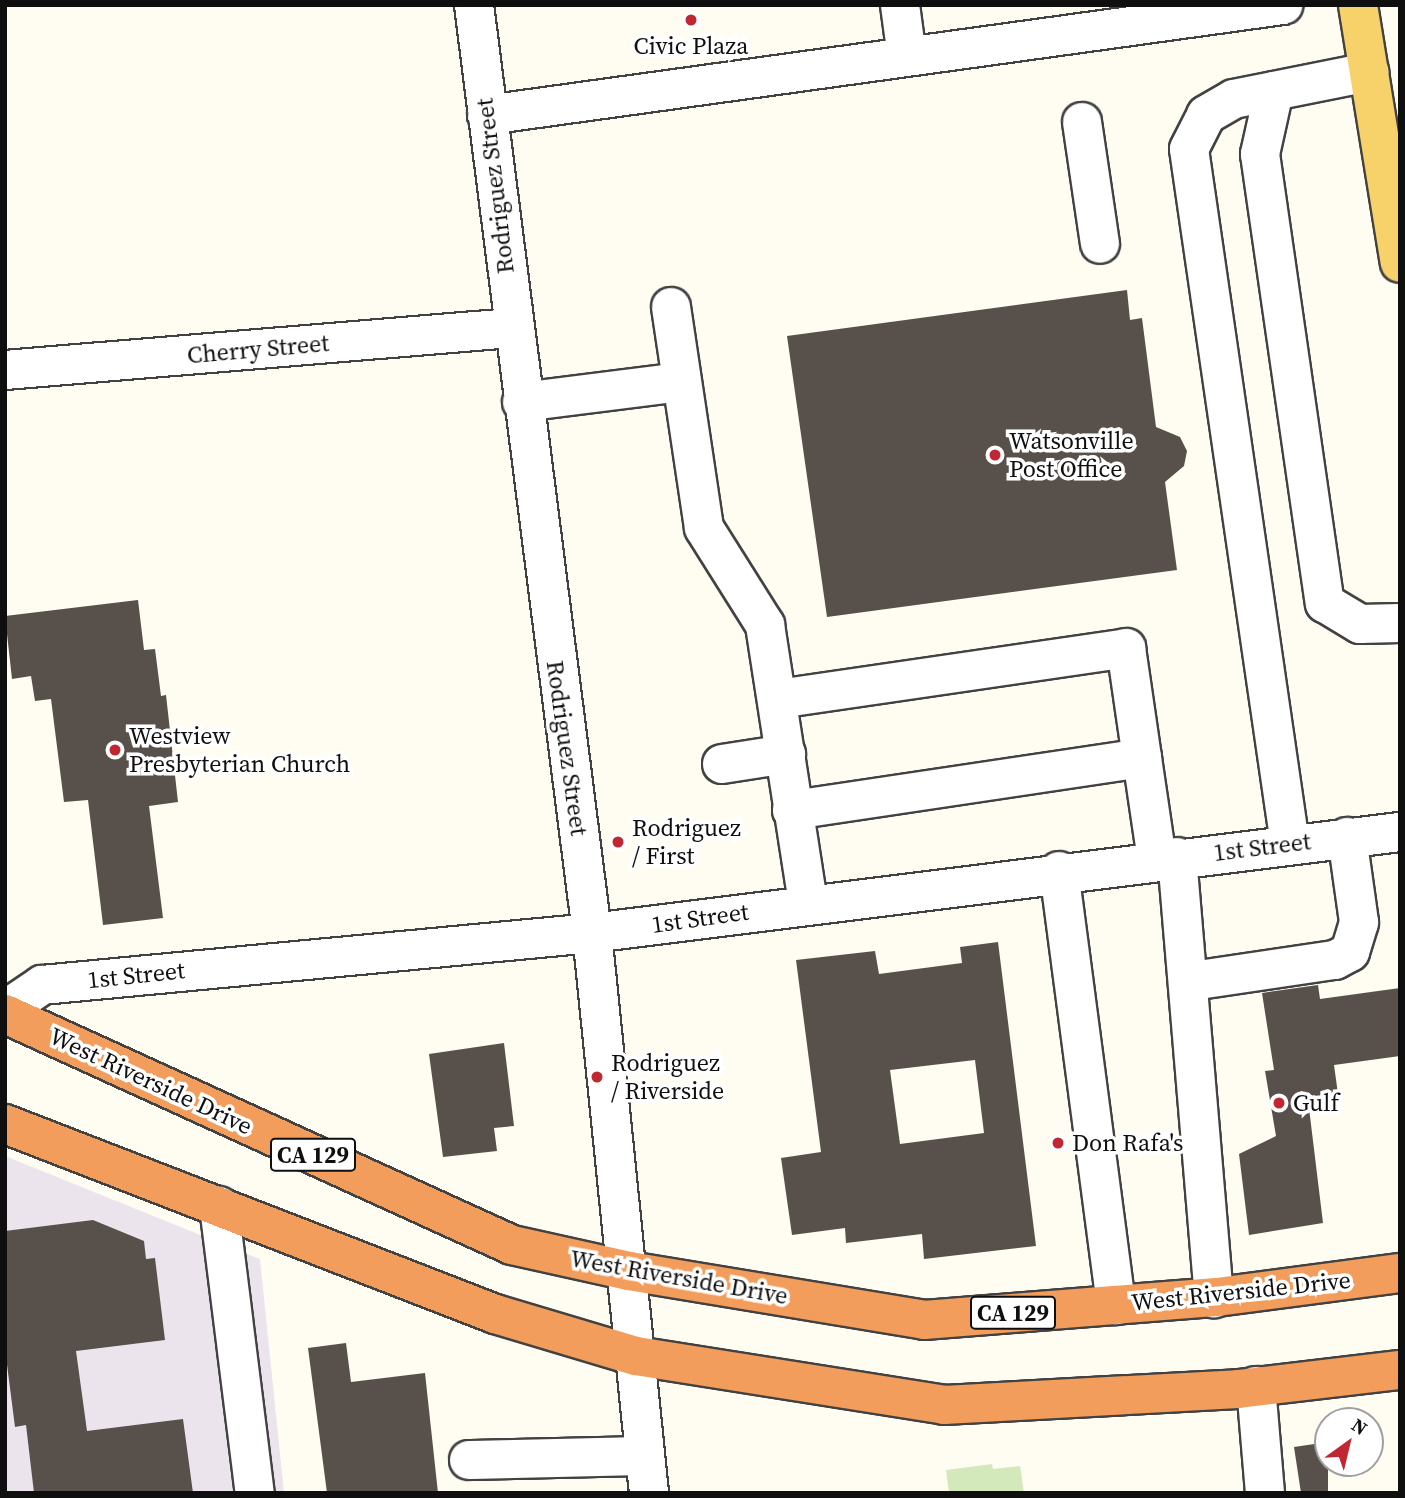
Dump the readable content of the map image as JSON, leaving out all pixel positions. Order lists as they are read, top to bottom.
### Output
{
  "streets": {
    "highway": ["West Riverside Drive", "CA 129"],
    "street": ["Rodriguez Street", "Cherry Street", "1st Street"]
  },
  "crossings": [
    ["Rodriguez Street", "Cherry Street"],
    ["Rodriguez Street", "1st Street"],
    ["Rodriguez Street", "West Riverside Drive"],
    ["1st Street", "West Riverside Drive"]
  ],
  "places": [
    "Civic Plaza",
    "Watsonville Post Office",
    "Westview Presbyterian Church",
    "Rodriguez / First",
    "Rodriguez / Riverside",
    "Gulf",
    "Don Rafa's"
  ],
  "north": "top right"
}
